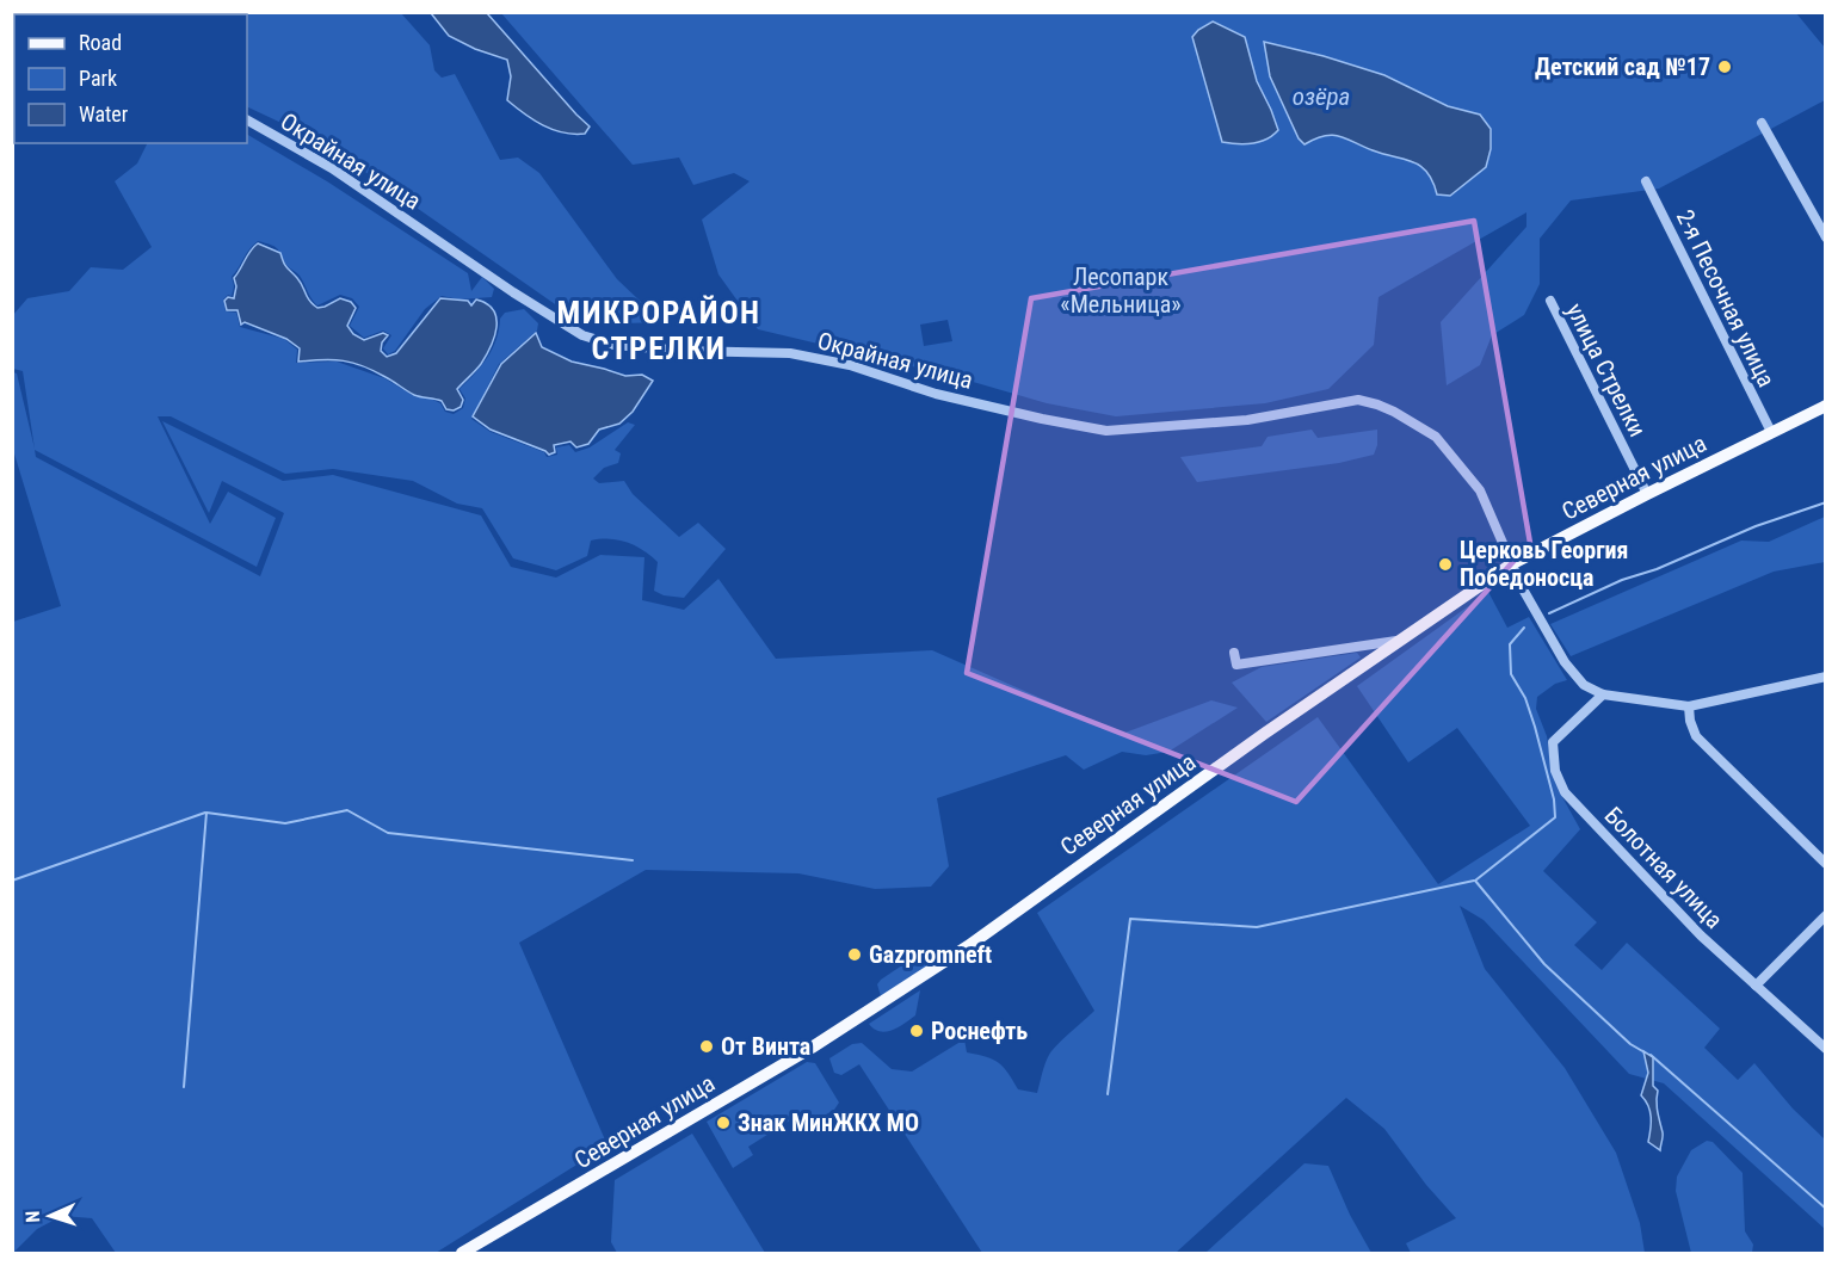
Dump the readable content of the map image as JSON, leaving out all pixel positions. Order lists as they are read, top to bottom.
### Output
{
  "streets": {
    "main road": ["Северная улица"],
    "street": [
      "Окрайная улица",
      "2-я Песочная улица",
      "улица Стрелки",
      "Болотная улица"
    ]
  },
  "crossings": [
    ["Окрайная улица", "Северная улица"],
    ["Окрайная улица", "Болотная улица"],
    ["2-я Песочная улица", "Северная улица"],
    ["улица Стрелки", "Северная улица"]
  ],
  "districts": ["МИКРОРАЙОН СТРЕЛКИ"],
  "water": ["озёра"],
  "parks": ["Лесопарк «Мельница»"],
  "places": [
    "Детский сад №17",
    "Церковь Георгия Победоносца",
    "Gazpromneft",
    "Роснефть",
    "От Винта",
    "Знак МинЖКХ МО"
  ],
  "legend": ["Road", "Park", "Water"],
  "north": "left"
}
